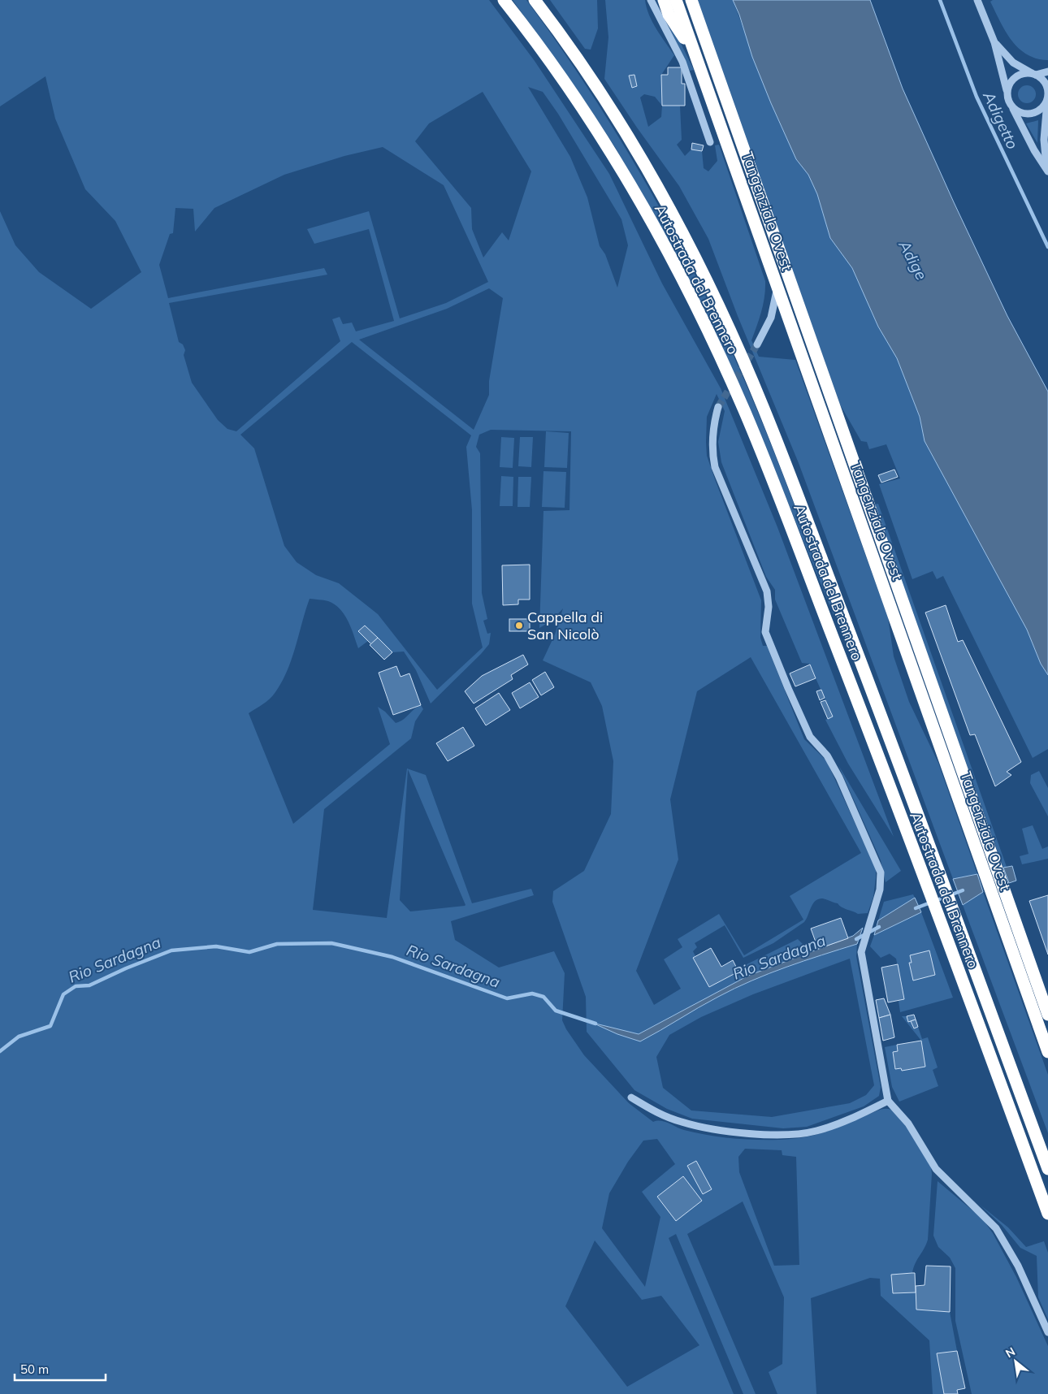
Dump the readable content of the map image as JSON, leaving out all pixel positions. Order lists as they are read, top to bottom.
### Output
{
  "streets": {
    "highway": ["Tangenziale Ovest", "Autostrada del Brennero"]
  },
  "water": ["Adigetto", "Adige", "Rio Sardagna"],
  "places": ["Cappella di San Nicolò"],
  "scale_bar": "50 m",
  "north": "top left"
}
